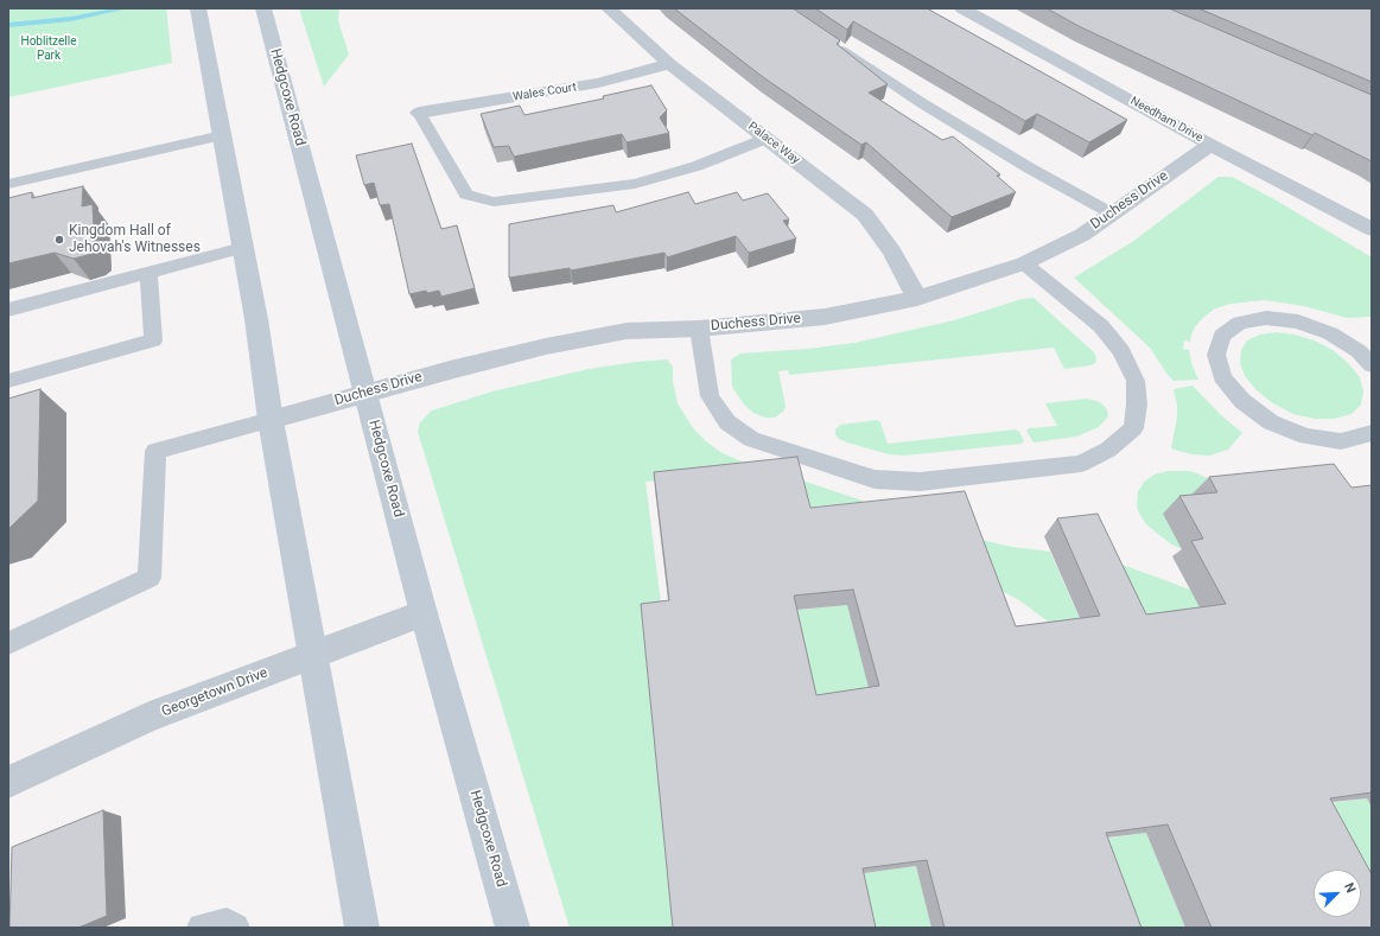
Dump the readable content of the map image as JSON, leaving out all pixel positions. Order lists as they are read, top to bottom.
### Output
{
  "streets": {
    "main road": ["Hedgcoxe Road"],
    "street": [
      "Wales Court",
      "Needham Drive",
      "Palace Way",
      "Duchess Drive",
      "Georgetown Drive"
    ]
  },
  "crossings": [
    ["Wales Court", "Palace Way"],
    ["Hedgcoxe Road", "Duchess Drive"],
    ["Hedgcoxe Road", "Georgetown Drive"],
    ["Needham Drive", "Duchess Drive"],
    ["Palace Way", "Duchess Drive"]
  ],
  "parks": ["Hoblitzelle Park"],
  "places": ["Kingdom Hall of Jehovah's Witnesses"],
  "north": "top right"
}
